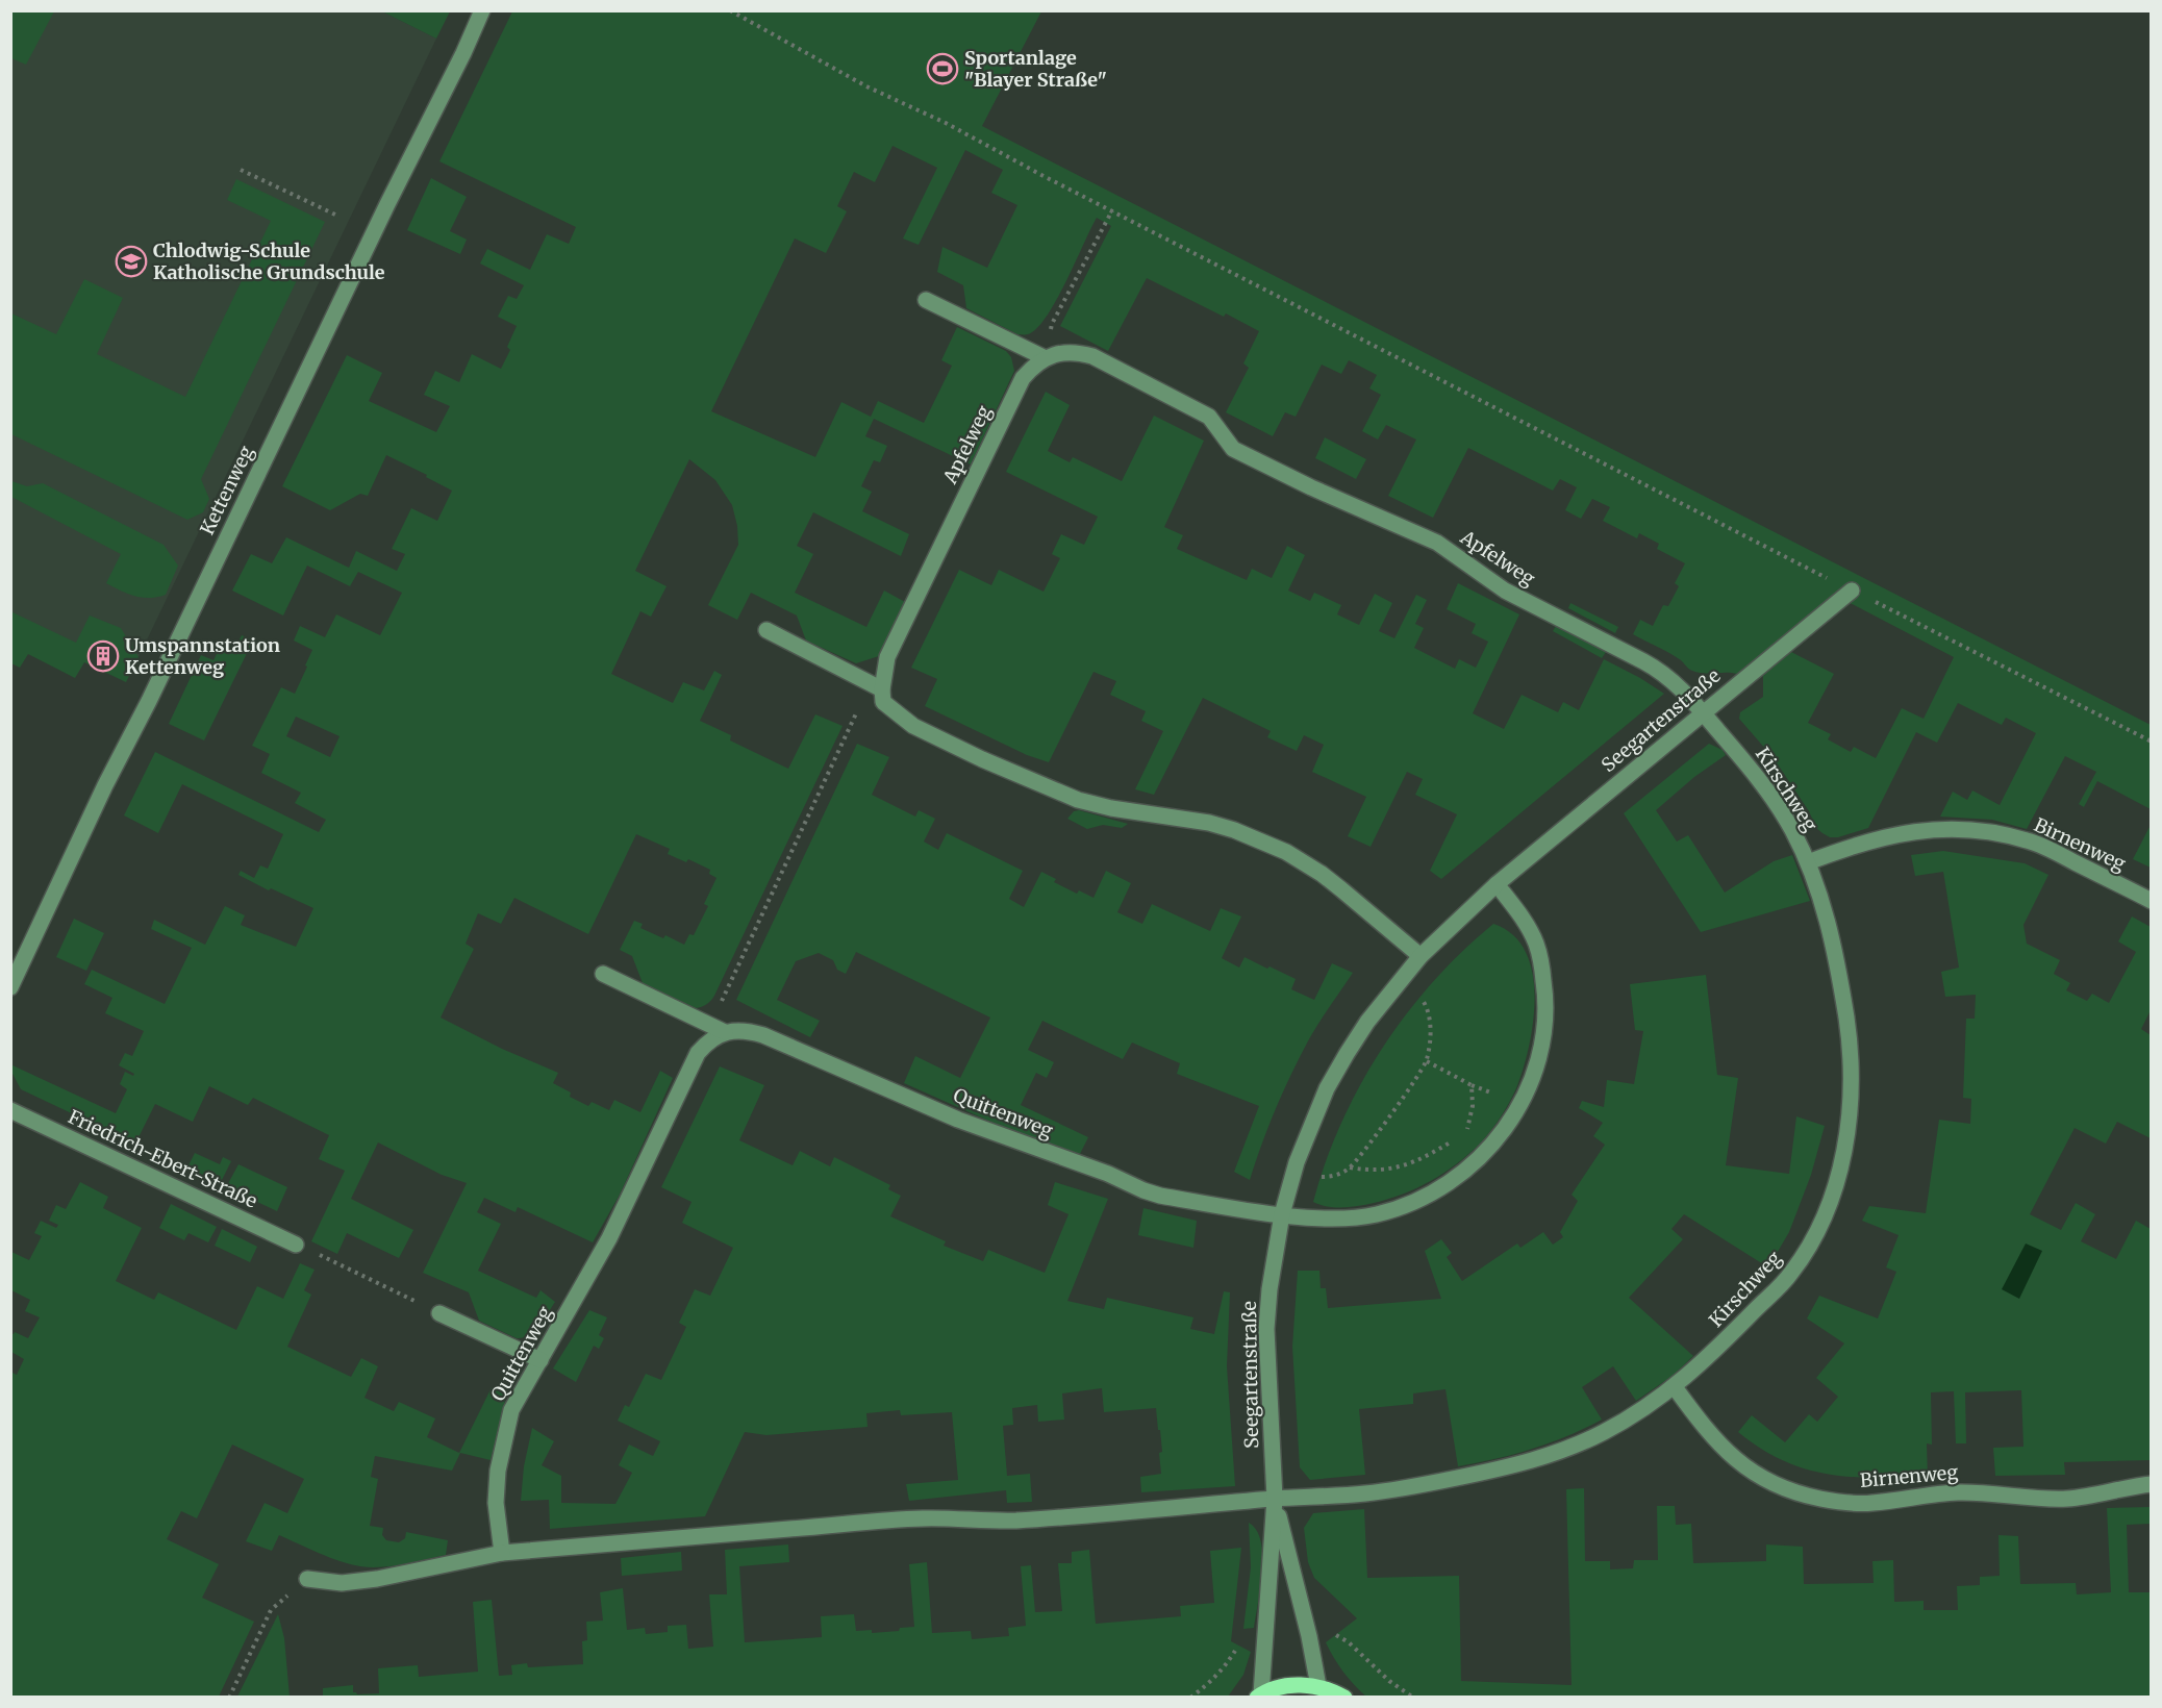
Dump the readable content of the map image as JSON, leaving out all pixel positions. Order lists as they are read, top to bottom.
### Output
{
  "streets": {
    "street": [
      "Apfelweg",
      "Kettenweg",
      "Seegartenstraße",
      "Kirschweg",
      "Birnenweg",
      "Quittenweg",
      "Friedrich-Ebert-Straße"
    ]
  },
  "crossings": [
    ["Apfelweg", "Seegartenstraße"],
    ["Apfelweg", "Kirschweg"],
    ["Seegartenstraße", "Kirschweg"],
    ["Seegartenstraße", "Quittenweg"],
    ["Kirschweg", "Birnenweg"]
  ],
  "places": {
    "sports": ["Sportanlage \"Blayer Straße\""],
    "school or university": ["Chlodwig-Schule Katholische Grundschule"],
    "building": ["Umspannstation Kettenweg"]
  }
}
